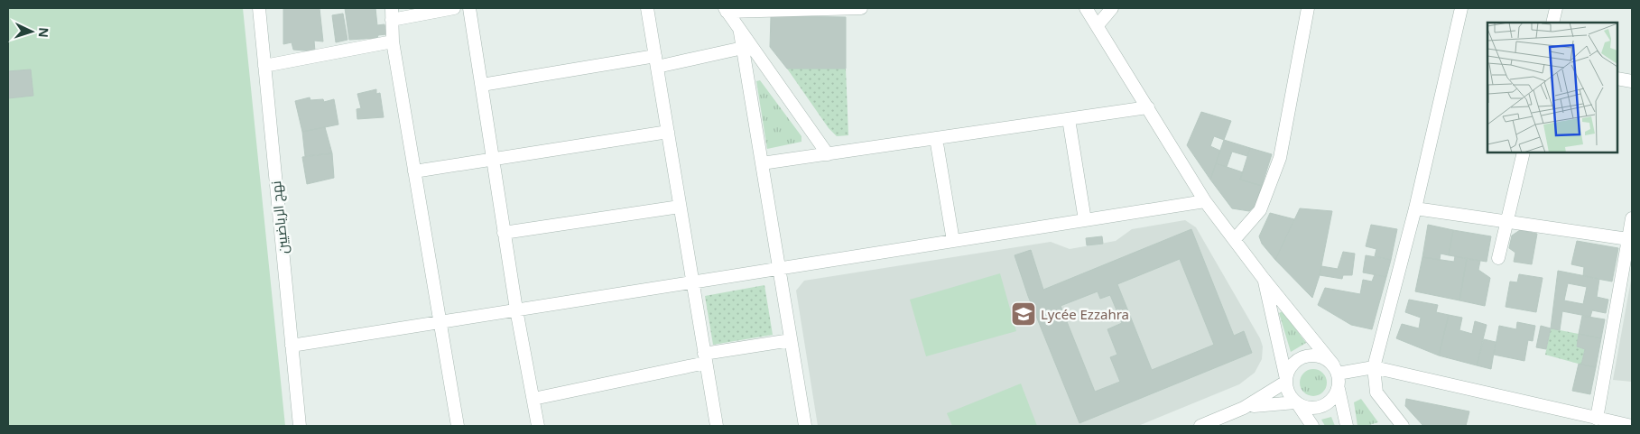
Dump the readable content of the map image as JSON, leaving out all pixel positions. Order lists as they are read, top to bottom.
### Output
{
  "streets": {
    "street": ["نهج الرياضيين"]
  },
  "places": {
    "school or university": ["Lycée Ezzahra"]
  },
  "north": "right"
}
